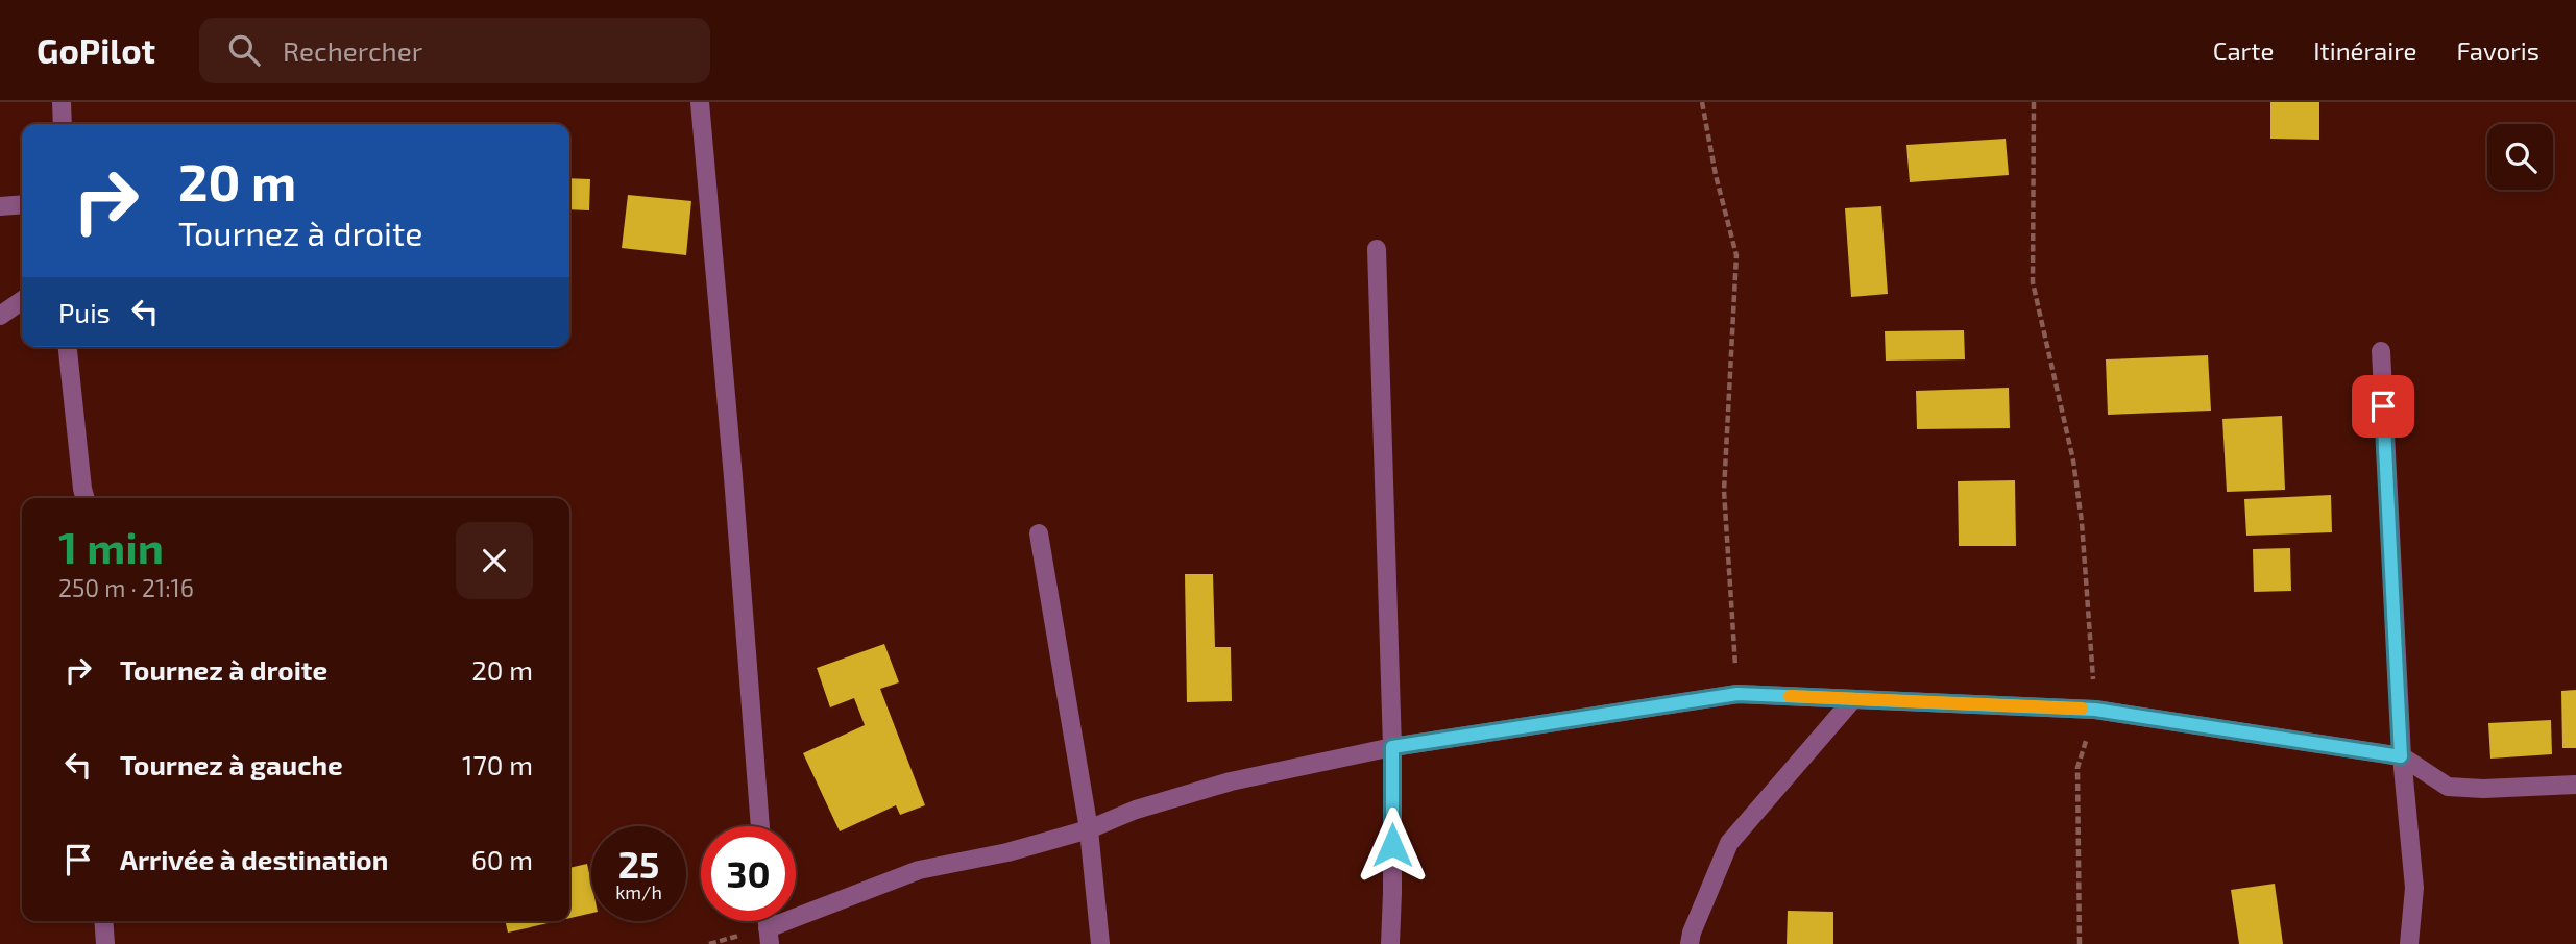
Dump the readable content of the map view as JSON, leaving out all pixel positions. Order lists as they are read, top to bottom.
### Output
{
  "page": {
    "header": "GoPilot",
    "search": "Rechercher",
    "nav": ["Carte", "Itinéraire", "Favoris"],
    "turn": ["20 m", "Tournez à droite"],
    "then": "Puis",
    "heading": ["1 min", "250 m · 21:16"],
    "list": [
      {
        "name": "Tournez à droite",
        "value": "20 m"
      },
      {
        "name": "Tournez à gauche",
        "value": "170 m"
      },
      {
        "name": "Arrivée à destination",
        "value": "60 m"
      }
    ],
    "speed": "25 km/h",
    "limit": "30"
  }
}
